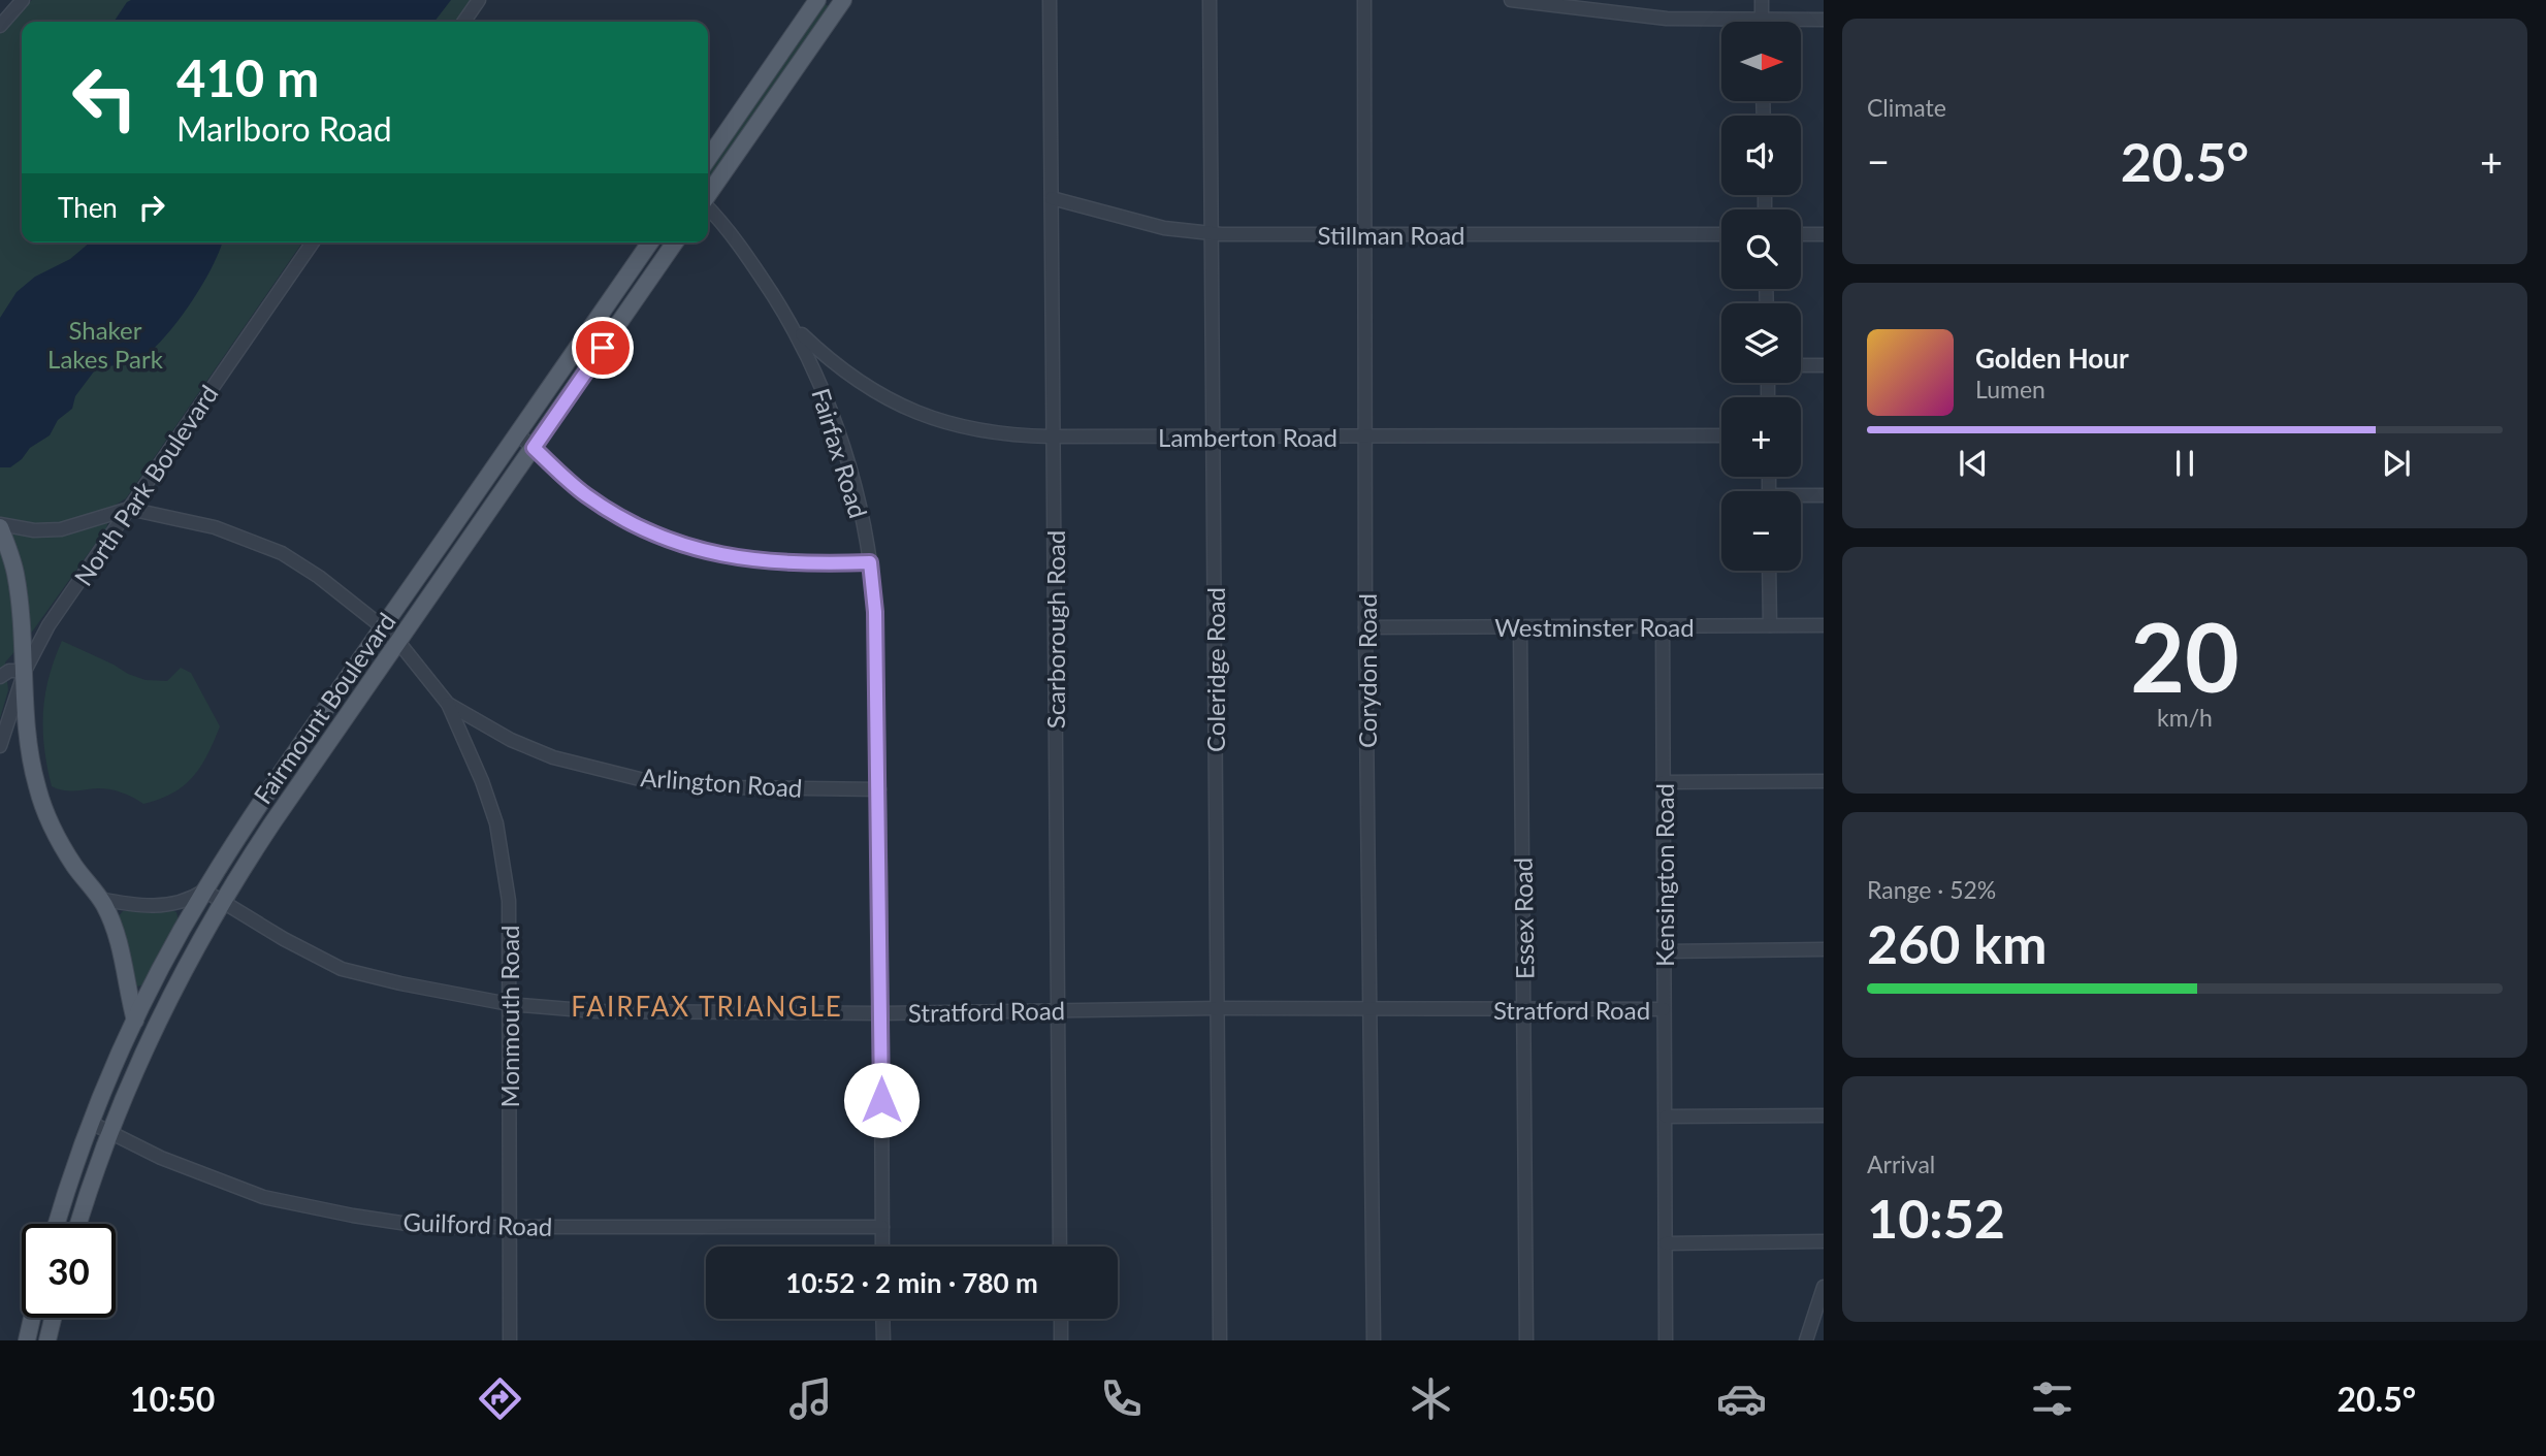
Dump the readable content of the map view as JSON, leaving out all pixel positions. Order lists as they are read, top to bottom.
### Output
{
  "streets": {
    "main road": ["Fairmount Boulevard"],
    "street": [
      "Stillman Road",
      "Lamberton Road",
      "Fairfax Road",
      "North Park Boulevard",
      "Westminster Road",
      "Scarborough Road",
      "Coleridge Road",
      "Corydon Road",
      "Arlington Road",
      "Kensington Road",
      "Essex Road",
      "Stratford Road",
      "Monmouth Road",
      "Guilford Road"
    ]
  },
  "crossings": [
    ["Stillman Road", "Scarborough Road"],
    ["Stillman Road", "Coleridge Road"],
    ["Stillman Road", "Corydon Road"],
    ["Lamberton Road", "Fairfax Road"],
    ["Lamberton Road", "Scarborough Road"],
    ["Lamberton Road", "Coleridge Road"],
    ["Lamberton Road", "Corydon Road"],
    ["Fairfax Road", "Arlington Road"],
    ["Fairfax Road", "Stratford Road"],
    ["Fairfax Road", "Guilford Road"],
    ["North Park Boulevard", "Arlington Road"],
    ["Westminster Road", "Corydon Road"],
    ["Westminster Road", "Kensington Road"],
    ["Westminster Road", "Essex Road"],
    ["Scarborough Road", "Stratford Road"],
    ["Coleridge Road", "Stratford Road"],
    ["Corydon Road", "Stratford Road"],
    ["Fairmount Boulevard", "Arlington Road"],
    ["Fairmount Boulevard", "Stratford Road"],
    ["Fairmount Boulevard", "Guilford Road"],
    ["Arlington Road", "Monmouth Road"],
    ["Kensington Road", "Stratford Road"],
    ["Essex Road", "Stratford Road"],
    ["Stratford Road", "Monmouth Road"],
    ["Monmouth Road", "Guilford Road"]
  ],
  "districts": ["FAIRFAX TRIANGLE"],
  "parks": ["Shaker Lakes Park"],
  "north": "right",
  "page": {
    "tile": [
      "Climate",
      ["20", "km/h"],
      ["Range · 52%", "260 km"],
      ["Arrival", "10:52"]
    ],
    "map_buttons": ["+", "−"],
    "turn": ["410 m", "Marlboro Road"],
    "heat": ["−", "20.5°", "+"],
    "then": "Then",
    "song": ["Golden Hour", "Lumen"],
    "limit": "30",
    "trip": "10:52 · 2 min · 780 m",
    "tabs": ["10:50", "20.5°"]
  }
}
